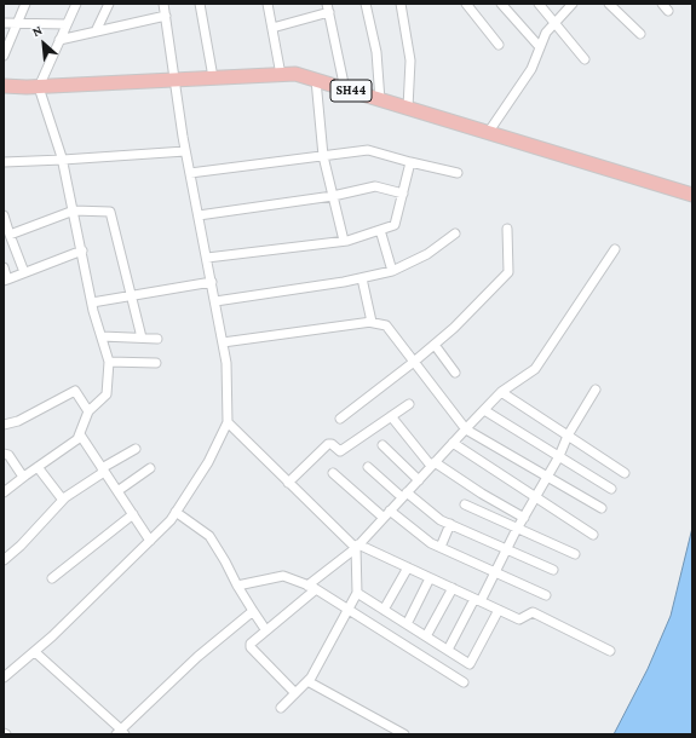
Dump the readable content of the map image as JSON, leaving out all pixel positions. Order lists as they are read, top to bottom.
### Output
{
  "streets": {
    "main road": ["SH44"]
  },
  "north": "top left"
}
